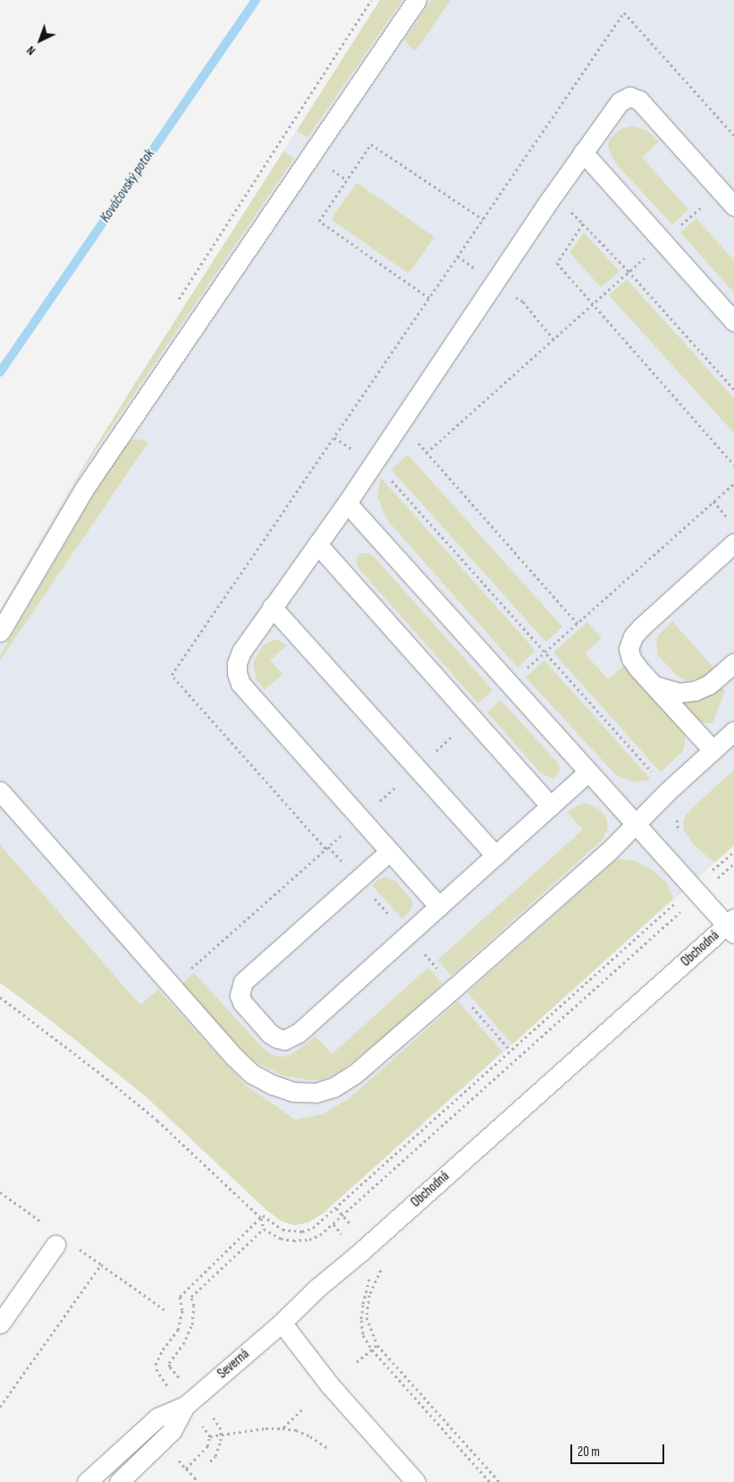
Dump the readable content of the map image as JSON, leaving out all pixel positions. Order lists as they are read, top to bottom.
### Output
{
  "streets": {
    "lane": ["Obchodná", "Severná"]
  },
  "crossings": [
    ["Obchodná", "Severná"]
  ],
  "water": ["Kováčovský potok"],
  "scale_bar": "20 m",
  "north": "bottom left"
}
